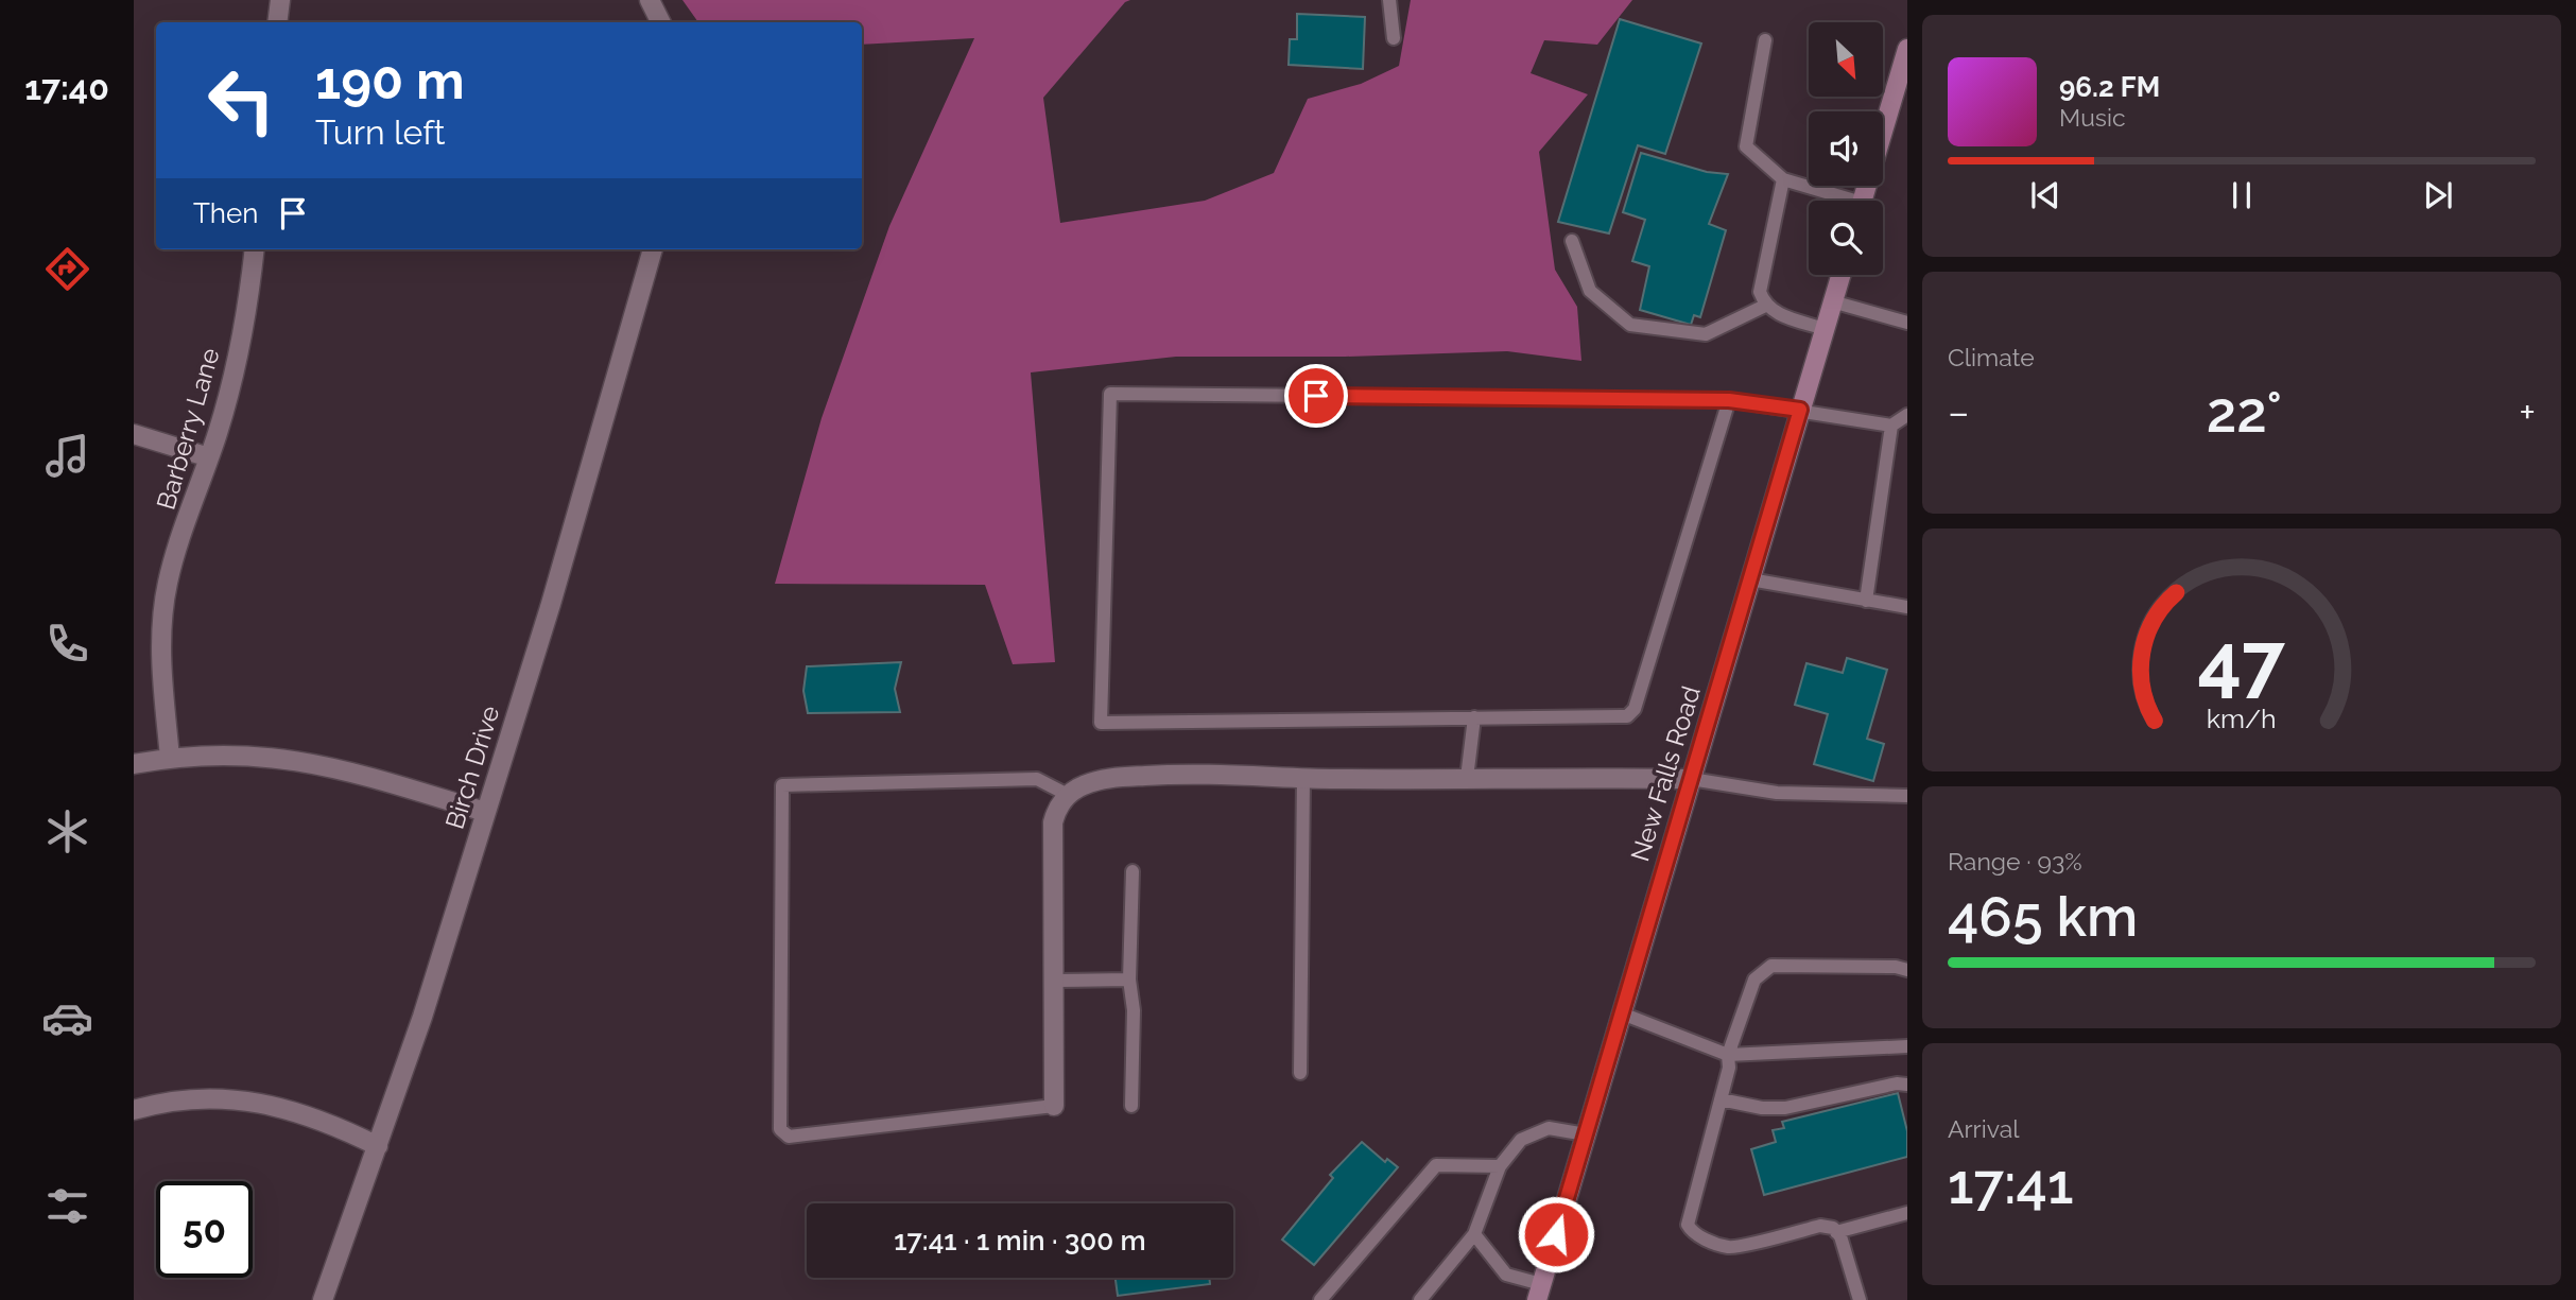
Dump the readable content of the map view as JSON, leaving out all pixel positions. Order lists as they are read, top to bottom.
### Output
{
  "streets": {
    "main road": ["New Falls Road"],
    "street": ["Barberry Lane", "Birch Drive"]
  },
  "north": "bottom right",
  "page": {
    "tabs": "17:40",
    "turn": ["190 m", "Turn left"],
    "song": ["96.2 FM", "Music"],
    "then": "Then",
    "tile": [
      "Climate",
      ["Range · 93%", "465 km"],
      ["Arrival", "17:41"]
    ],
    "heat": ["−", "22°", "+"],
    "limit": "50",
    "trip": "17:41 · 1 min · 300 m",
    "gauge": ["47", "km/h"]
  }
}
